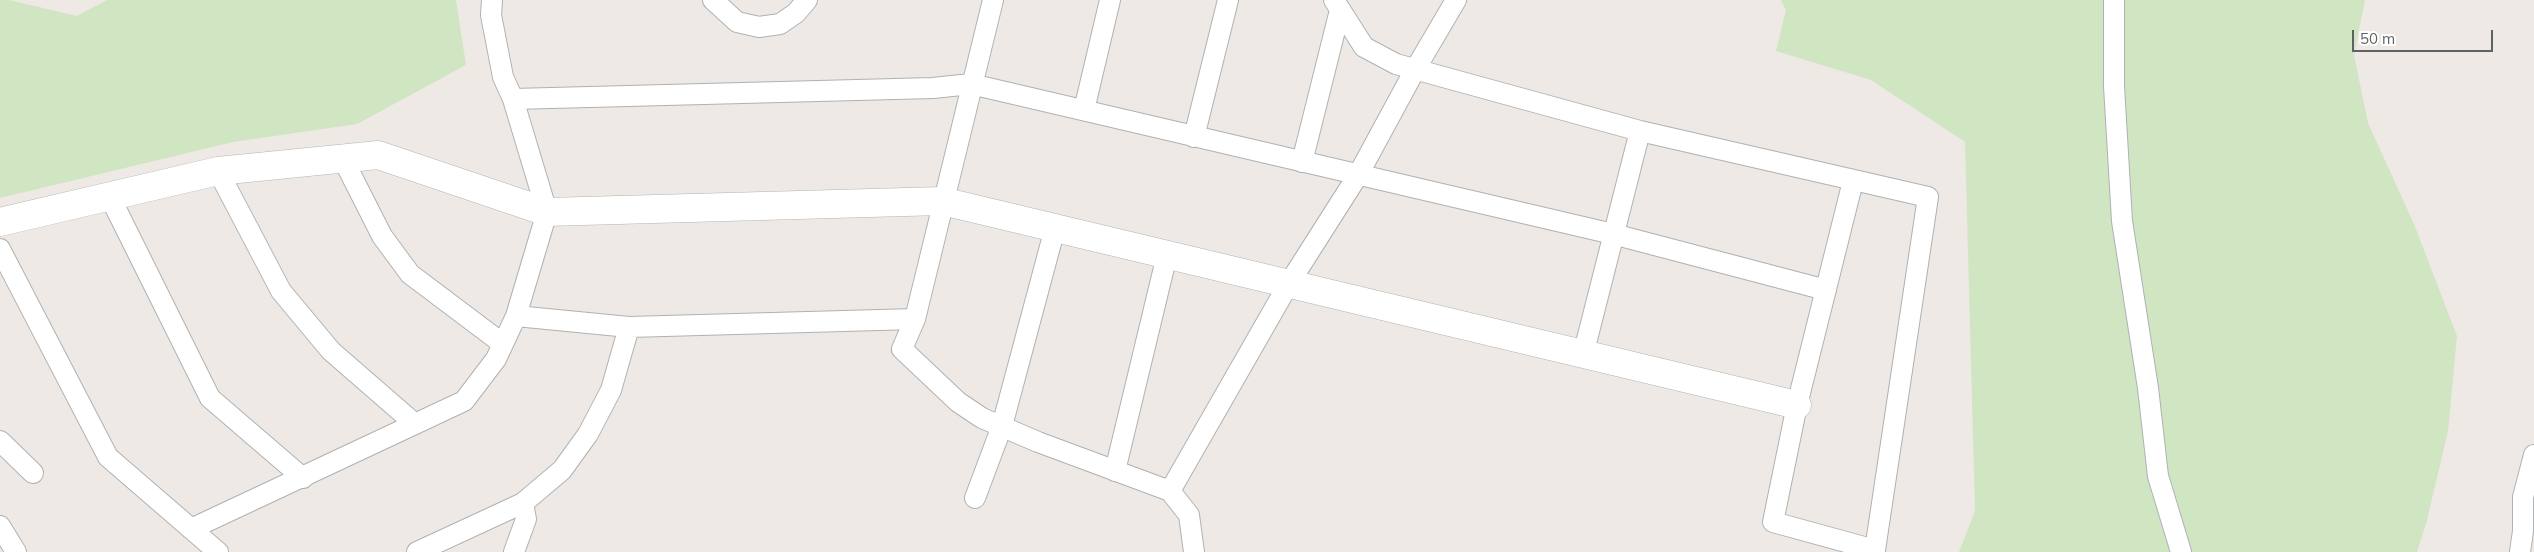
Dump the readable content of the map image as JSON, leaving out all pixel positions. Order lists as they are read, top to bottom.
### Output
{
  "scale_bar": "50 m"
}
